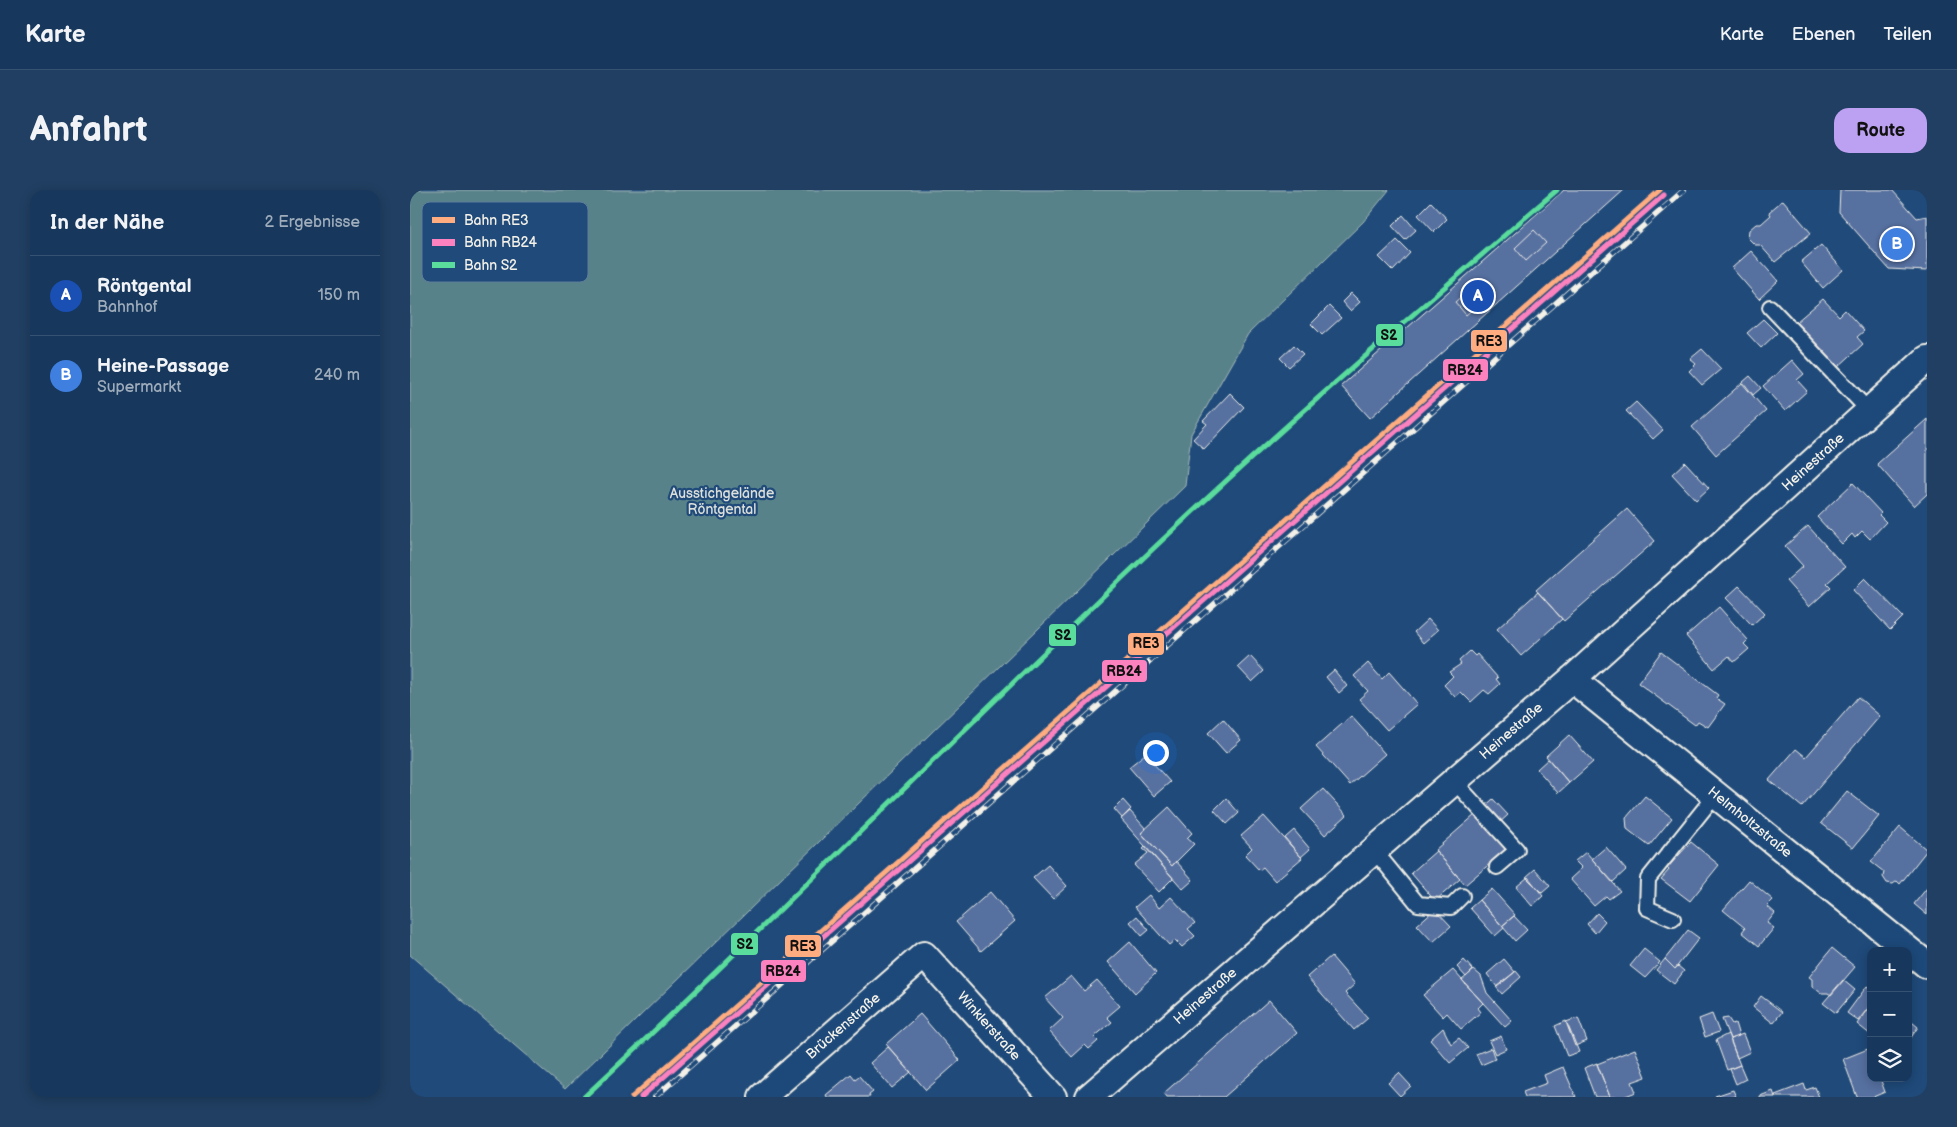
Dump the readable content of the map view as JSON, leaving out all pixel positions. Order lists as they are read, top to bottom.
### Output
{
  "streets": {
    "street": [
      "Heinestraße",
      "Helmholtzstraße",
      "Brückenstraße",
      "Winklerstraße"
    ]
  },
  "crossings": [
    ["Heinestraße", "Helmholtzstraße"],
    ["Brückenstraße", "Winklerstraße"]
  ],
  "parks": ["Ausstichgelände Röntgental"],
  "lines": ["rail line RE3", "rail line S2", "rail line RB24"],
  "legend": ["Bahn RE3", "Bahn RB24", "Bahn S2"],
  "page": {
    "header": "Karte",
    "nav": ["Karte", "Ebenen", "Teilen"],
    "buttons": "Route",
    "title": "Anfahrt",
    "heading": ["In der Nähe", "2 Ergebnisse"],
    "pins": ["B", "A"],
    "list": [
      {
        "mark": "A",
        "name": "Röntgental",
        "note": "Bahnhof",
        "value": "150 m"
      },
      {
        "mark": "B",
        "name": "Heine-Passage",
        "note": "Supermarkt",
        "value": "240 m"
      }
    ],
    "map_buttons": ["+", "−"]
  }
}
